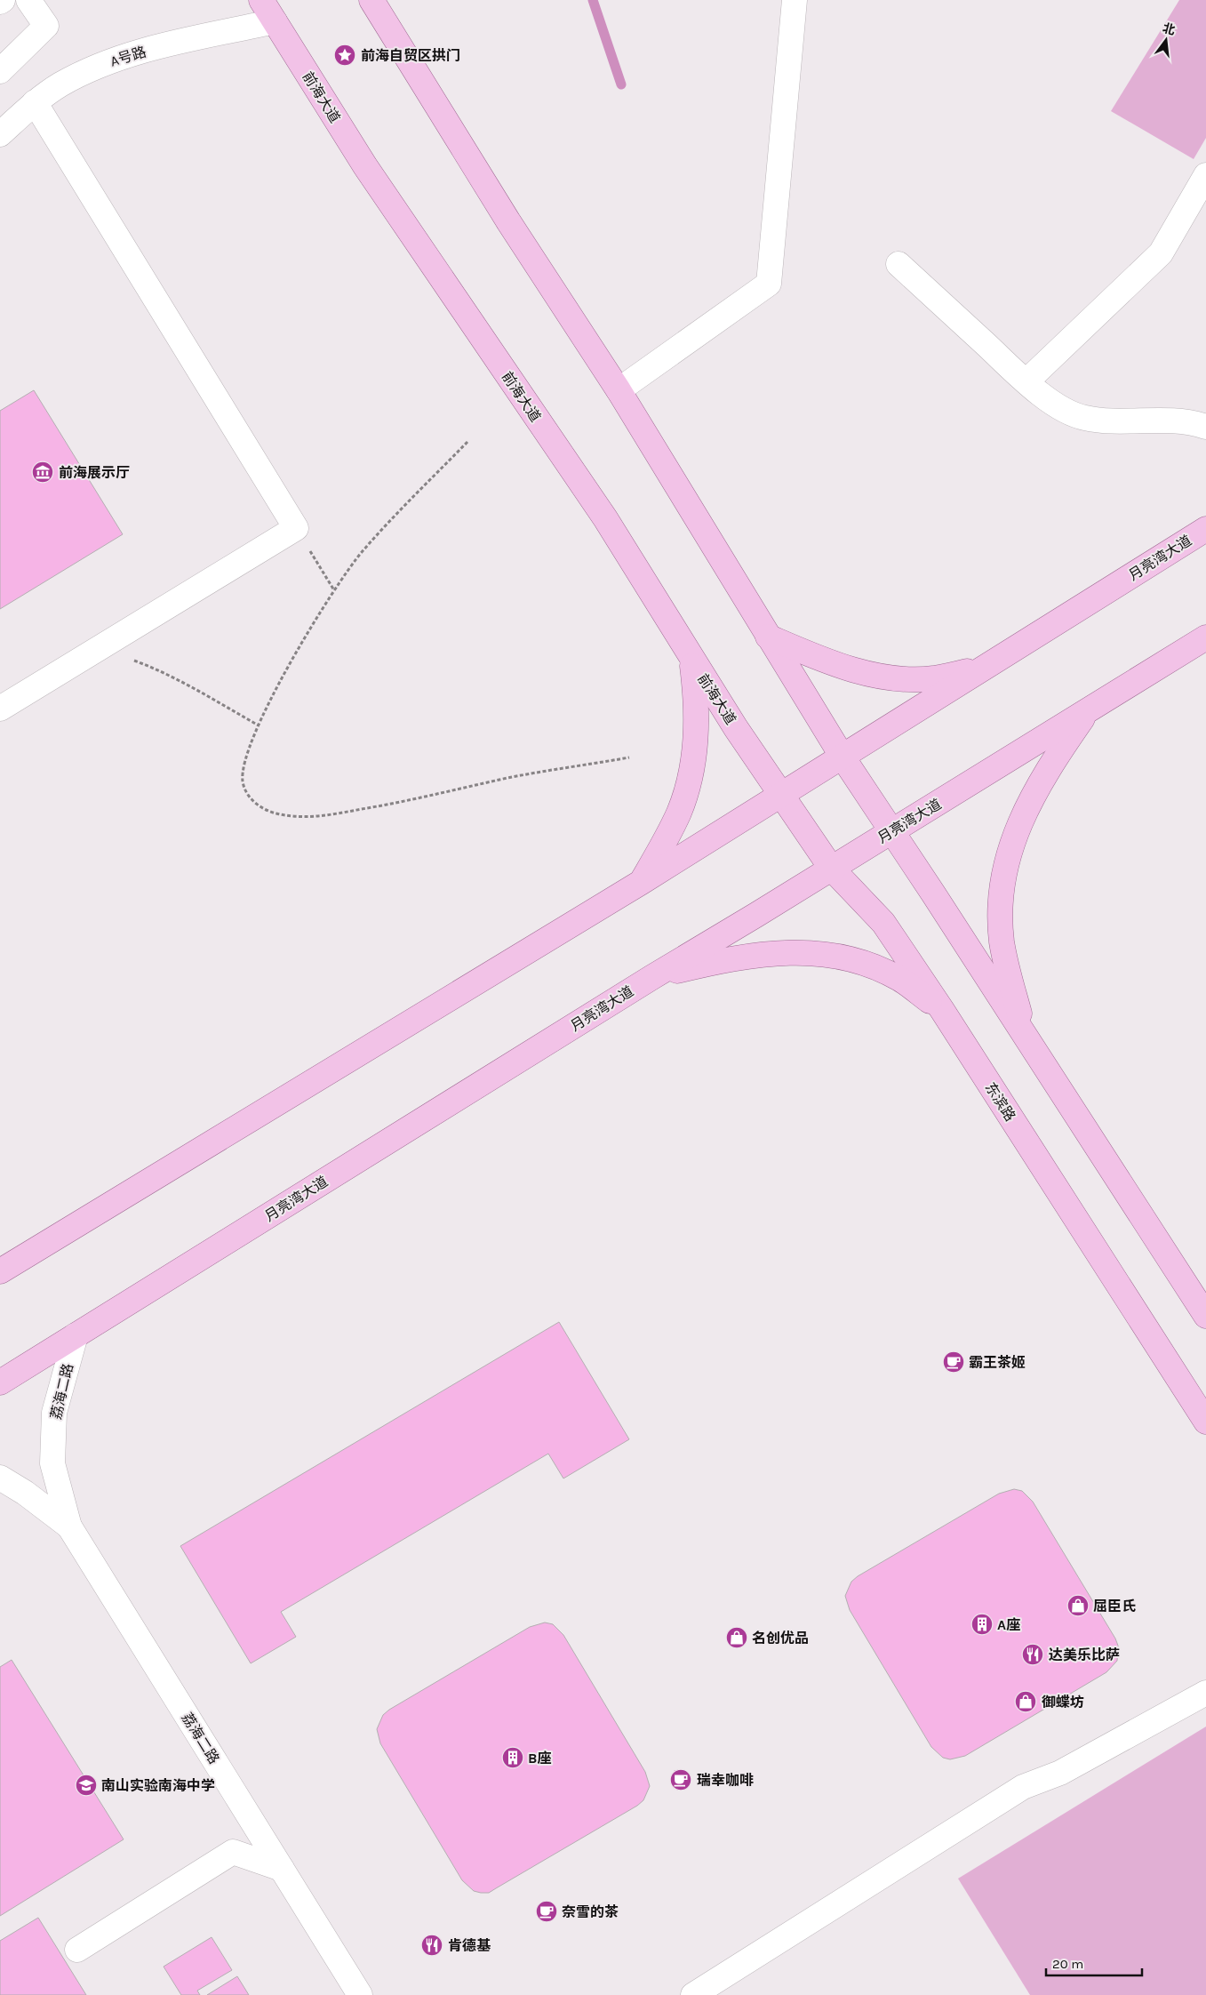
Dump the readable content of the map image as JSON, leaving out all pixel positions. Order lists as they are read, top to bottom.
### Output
{
  "streets": {
    "main road": ["前海大道", "月亮湾大道", "东滨路"],
    "street": ["A号路", "荔海二路"]
  },
  "crossings": [
    ["A号路", "前海大道"],
    ["前海大道", "月亮湾大道"],
    ["前海大道", "东滨路"],
    ["月亮湾大道", "东滨路"],
    ["月亮湾大道", "荔海二路"]
  ],
  "places": {
    "place": ["前海自贸区拱门"],
    "museum": ["前海展示厅"],
    "cafe": ["霸王茶姬", "瑞幸咖啡", "奈雪的茶"],
    "shop": ["屈臣氏", "名创优品", "御蝶坊"],
    "building": ["A座", "B座"],
    "restaurant": ["达美乐比萨", "肯德基"],
    "school or university": ["南山实验南海中学"]
  },
  "scale_bar": "20 m",
  "north": "top"
}
